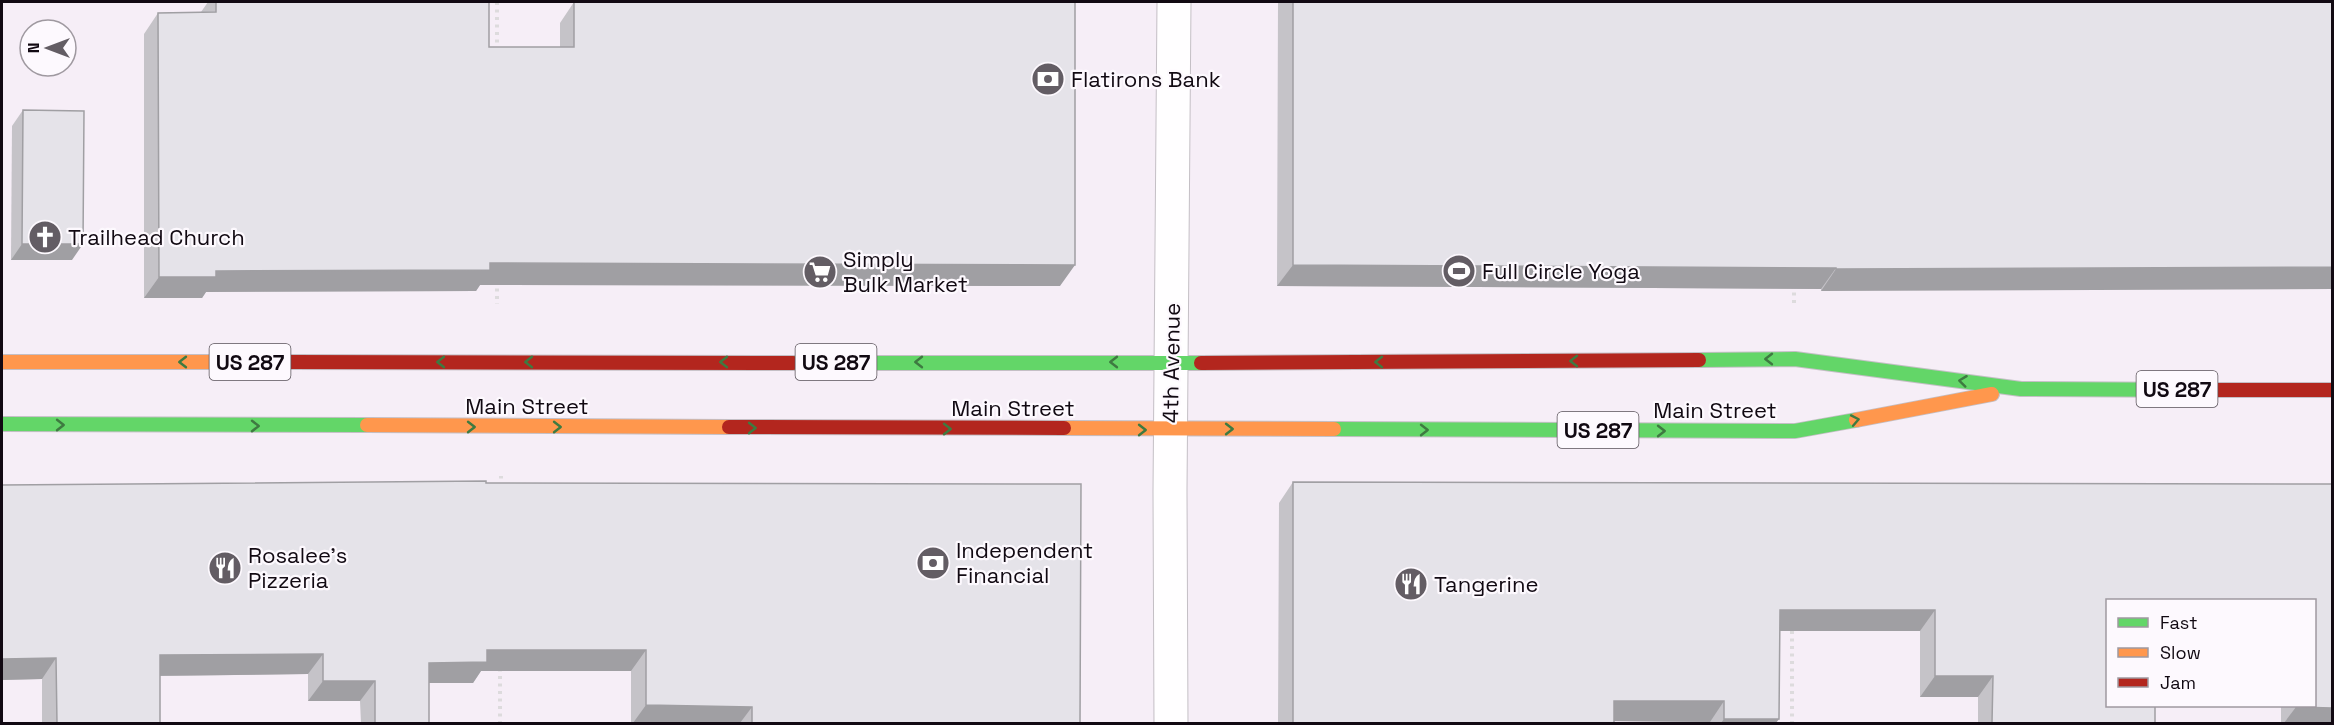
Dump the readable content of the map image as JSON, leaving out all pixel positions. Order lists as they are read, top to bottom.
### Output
{
  "streets": {
    "highway": ["US 287", "Main Street"],
    "street": ["4th Avenue"]
  },
  "crossings": [
    ["4th Avenue", "Main Street"]
  ],
  "places": {
    "bank": ["Flatirons Bank", "Independent Financial"],
    "church": ["Trailhead Church"],
    "sports": ["Full Circle Yoga"],
    "supermarket": ["Simply Bulk Market"],
    "restaurant": ["Rosalee's Pizzeria", "Tangerine"]
  },
  "legend": ["Fast", "Slow", "Jam"],
  "north": "left"
}
